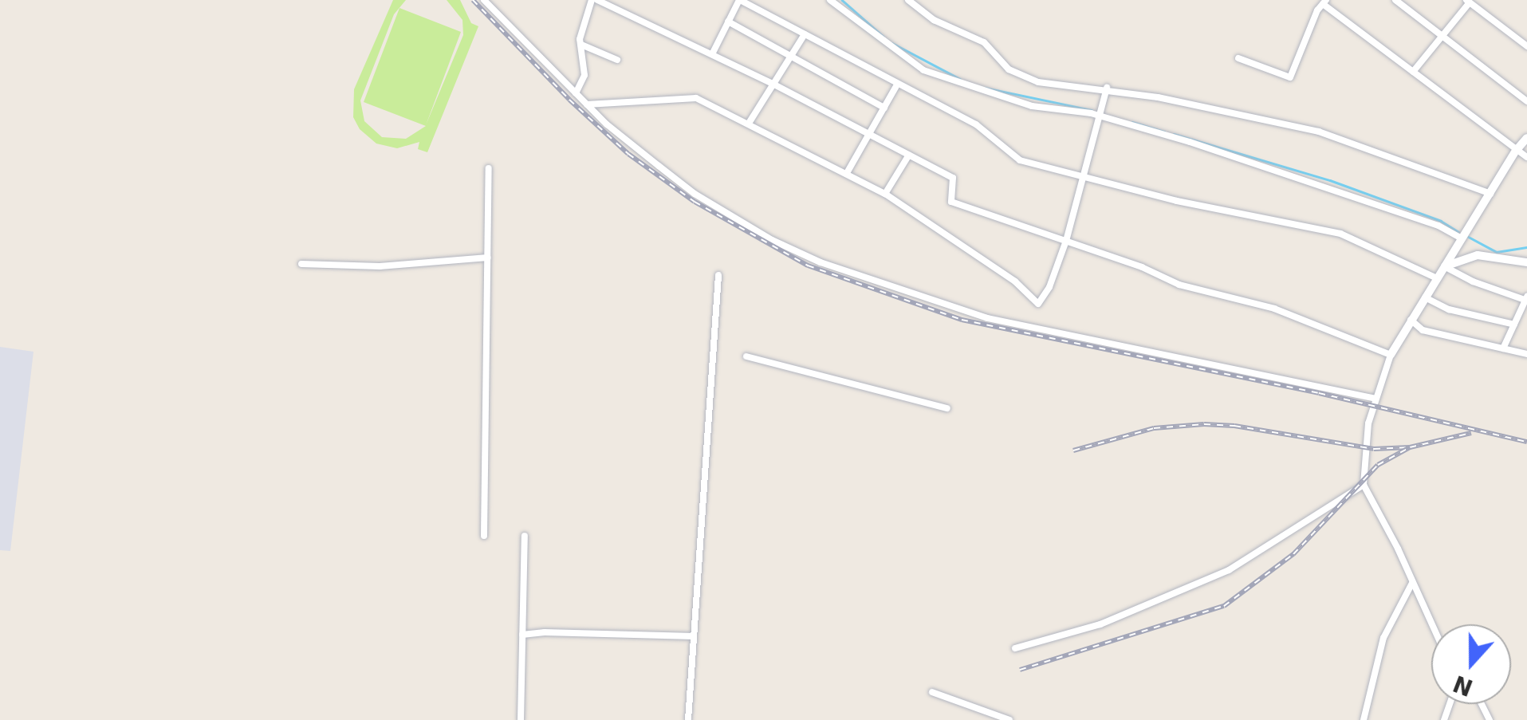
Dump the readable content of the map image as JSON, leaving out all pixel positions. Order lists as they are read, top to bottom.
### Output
{
  "north": "bottom"
}
